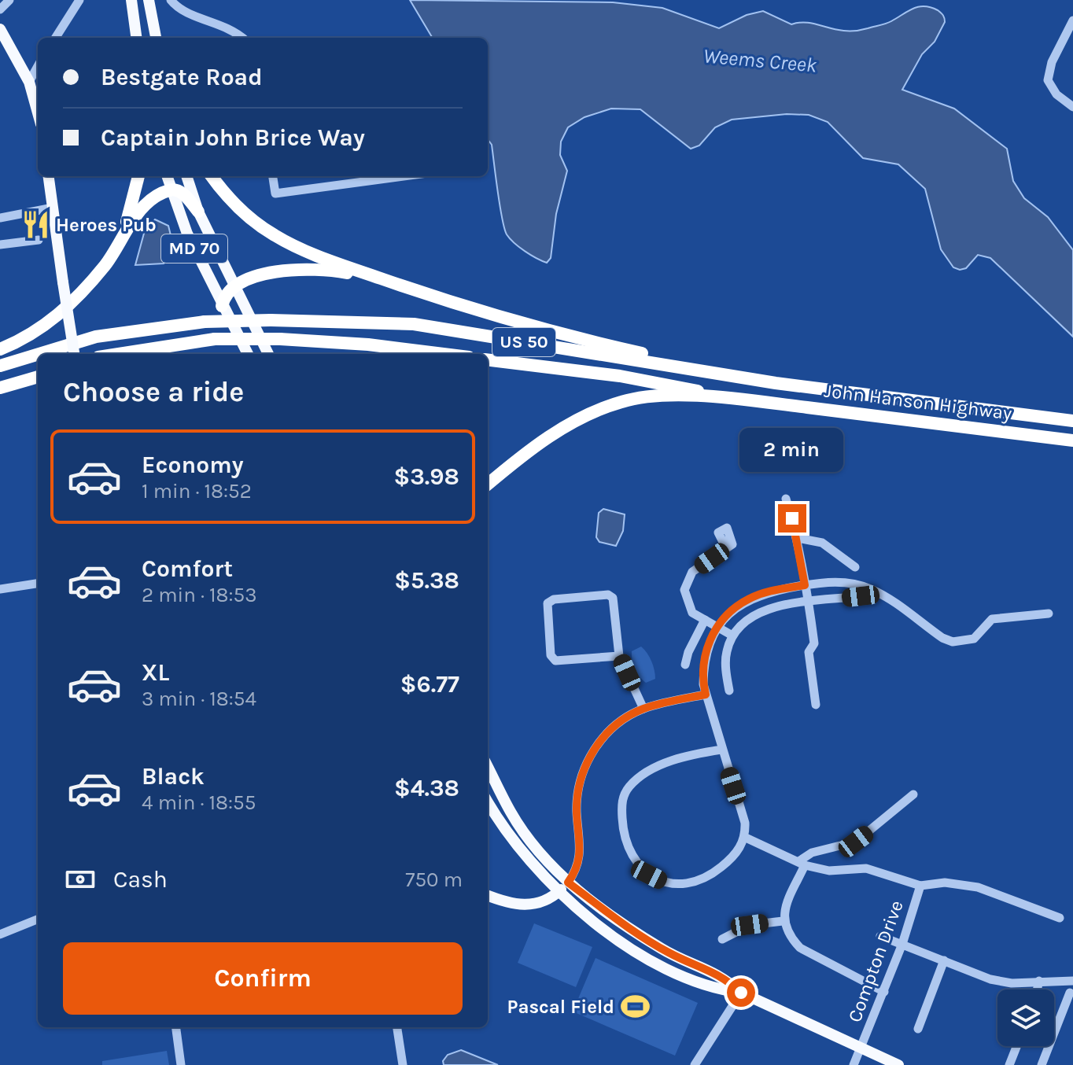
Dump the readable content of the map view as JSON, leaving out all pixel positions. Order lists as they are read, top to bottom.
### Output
{
  "streets": {
    "highway": ["US 50", "John Hanson Highway"],
    "main road": ["MD 70"],
    "street": ["Compton Drive"]
  },
  "crossings": [
    ["US 50", "John Hanson Highway"]
  ],
  "water": ["Weems Creek"],
  "places": {
    "restaurant": ["Heroes Pub"],
    "sports": ["Pascal Field"]
  },
  "page": {
    "banner": ["Bestgate Road", "Captain John Brice Way"],
    "heading": "Choose a ride",
    "bubble": "2 min",
    "list": [
      {
        "name": "Economy",
        "note": "1 min · 18:52",
        "value": "$3.98"
      },
      {
        "name": "Comfort",
        "note": "2 min · 18:53",
        "value": "$5.38"
      },
      {
        "name": "XL",
        "note": "3 min · 18:54",
        "value": "$6.77"
      },
      {
        "name": "Black",
        "note": "4 min · 18:55",
        "value": "$4.38"
      }
    ],
    "pay": ["Cash", "750 m"],
    "buttons": "Confirm"
  }
}
